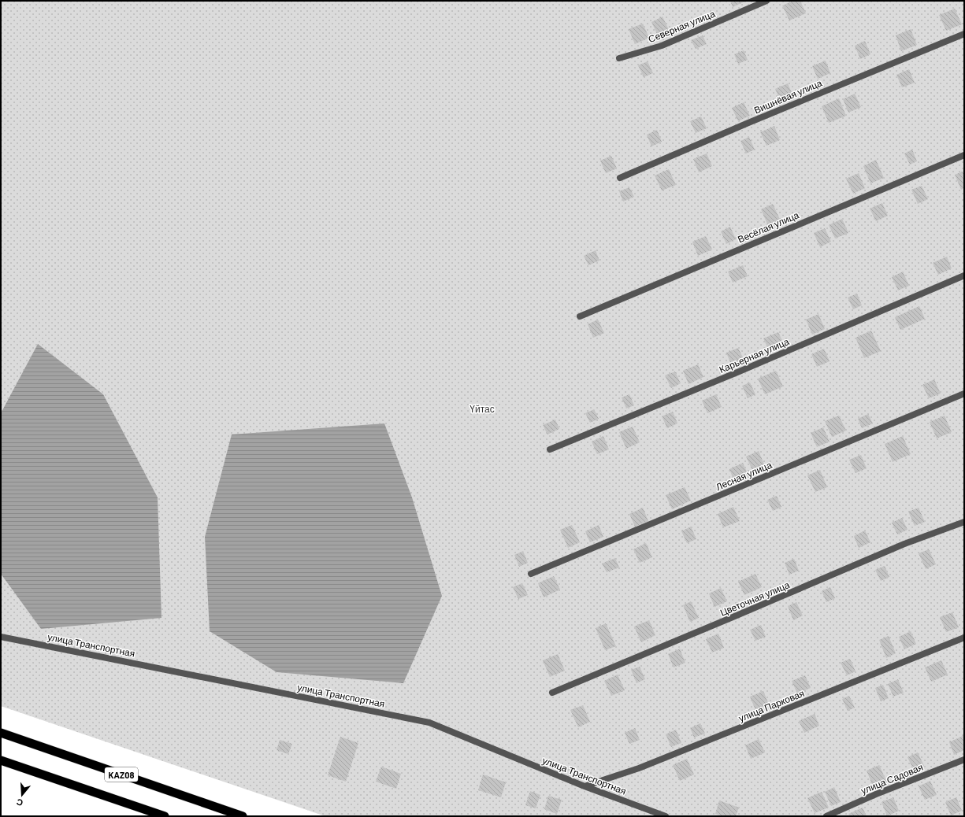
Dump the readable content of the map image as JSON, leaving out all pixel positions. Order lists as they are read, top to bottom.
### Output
{
  "streets": {
    "highway": ["KAZ08"],
    "street": [
      "Северная улица",
      "Вишнёвая улица",
      "Весёлая улица",
      "Карьерная улица",
      "Лесная улица",
      "Цветочная улица",
      "улица Транспортная",
      "улица Парковая",
      "улица Садовая"
    ]
  },
  "crossings": [
    ["улица Транспортная", "улица Парковая"]
  ],
  "parks": ["Үйтас"],
  "north": "bottom"
}
